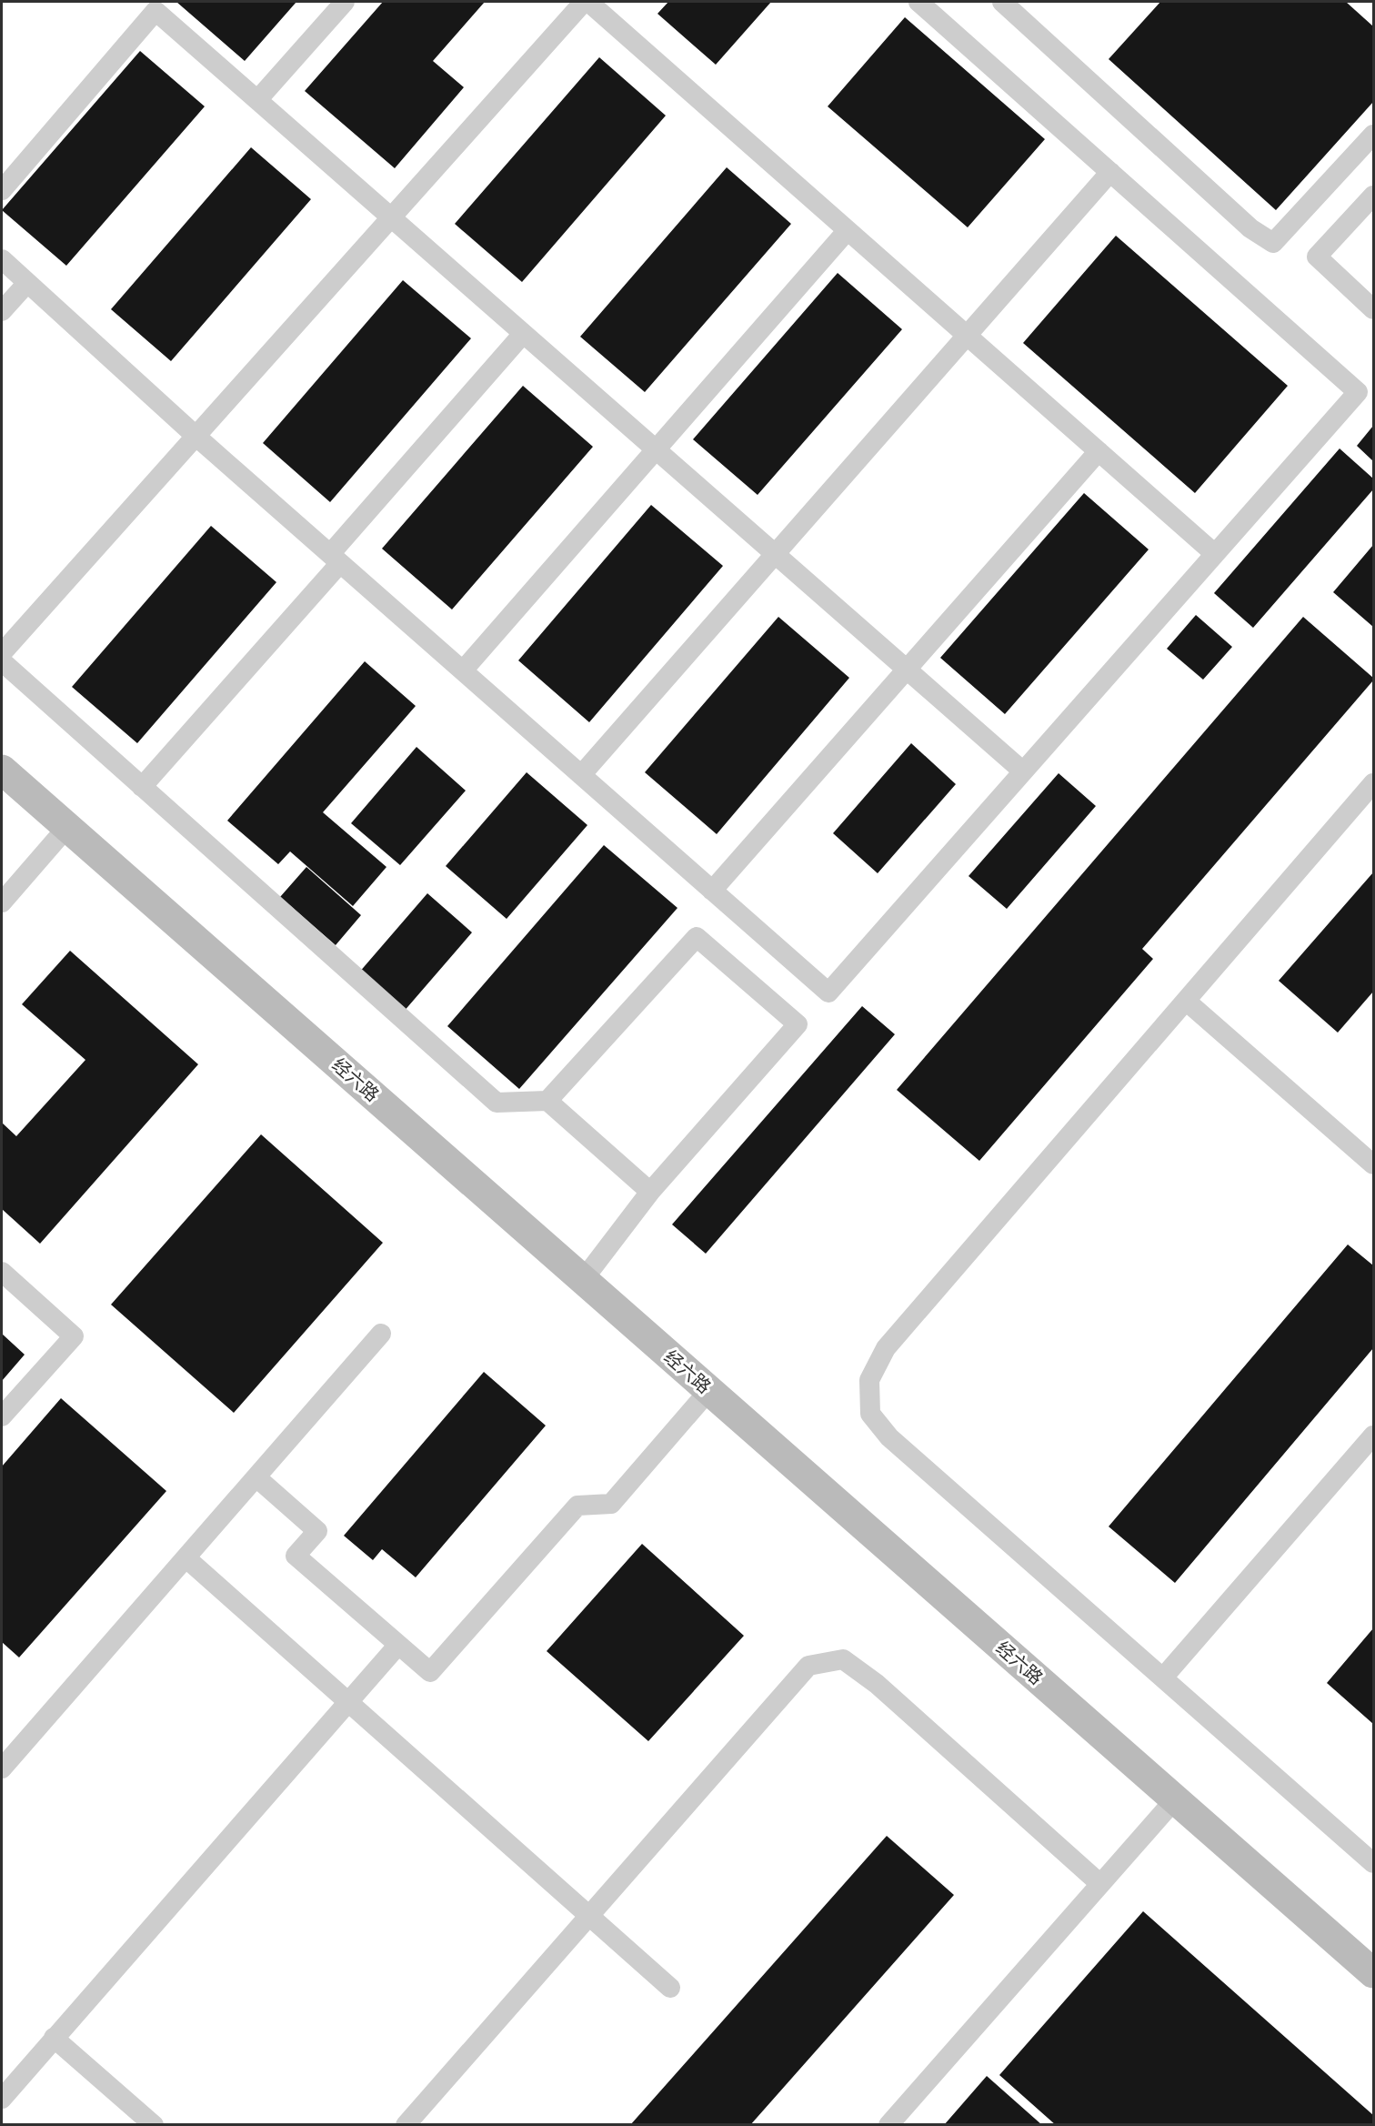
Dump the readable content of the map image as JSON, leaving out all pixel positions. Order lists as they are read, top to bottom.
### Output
{
  "streets": {
    "street": ["经六路"]
  }
}
